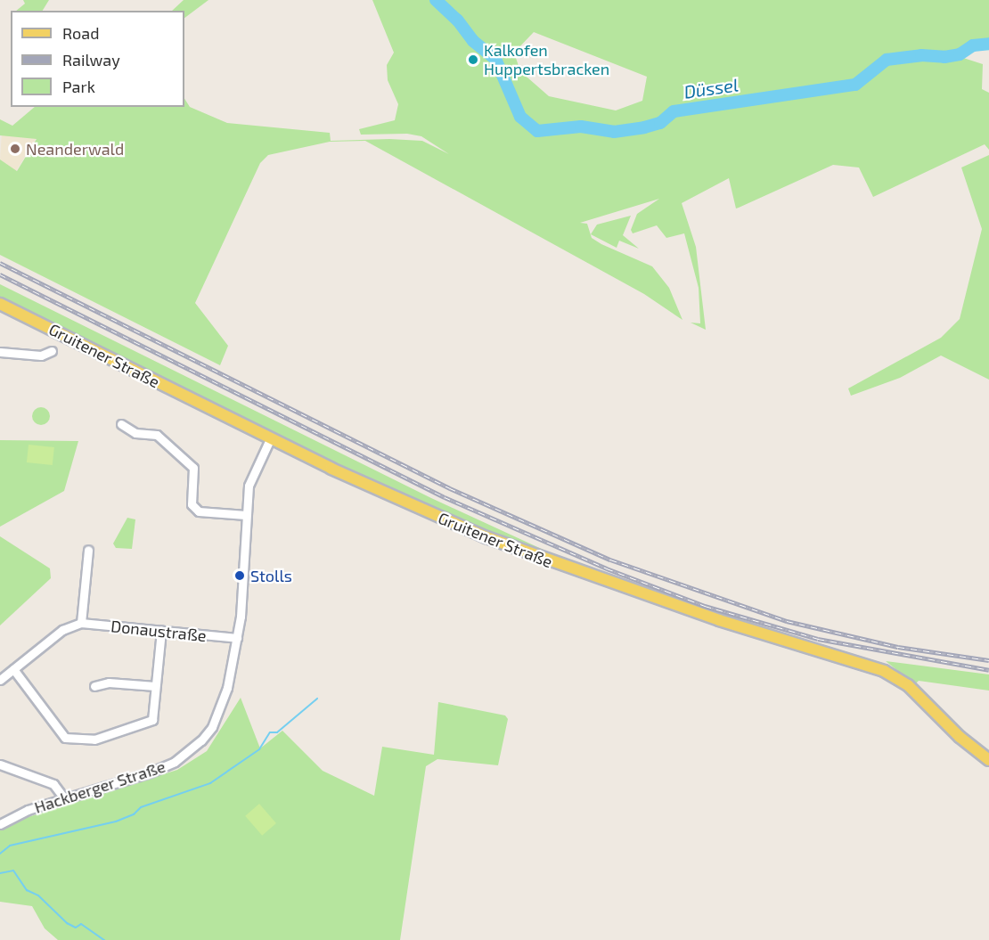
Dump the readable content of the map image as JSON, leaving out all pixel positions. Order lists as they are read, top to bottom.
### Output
{
  "streets": {
    "main road": ["Gruitener Straße"],
    "street": ["Donaustraße", "Hackberger Straße"]
  },
  "crossings": [
    ["Gruitener Straße", "Hackberger Straße"],
    ["Donaustraße", "Hackberger Straße"]
  ],
  "water": ["Düssel"],
  "places": ["Kalkofen Huppertsbracken", "Neanderwald", "Stolls"],
  "legend": ["Road", "Railway", "Park"]
}
